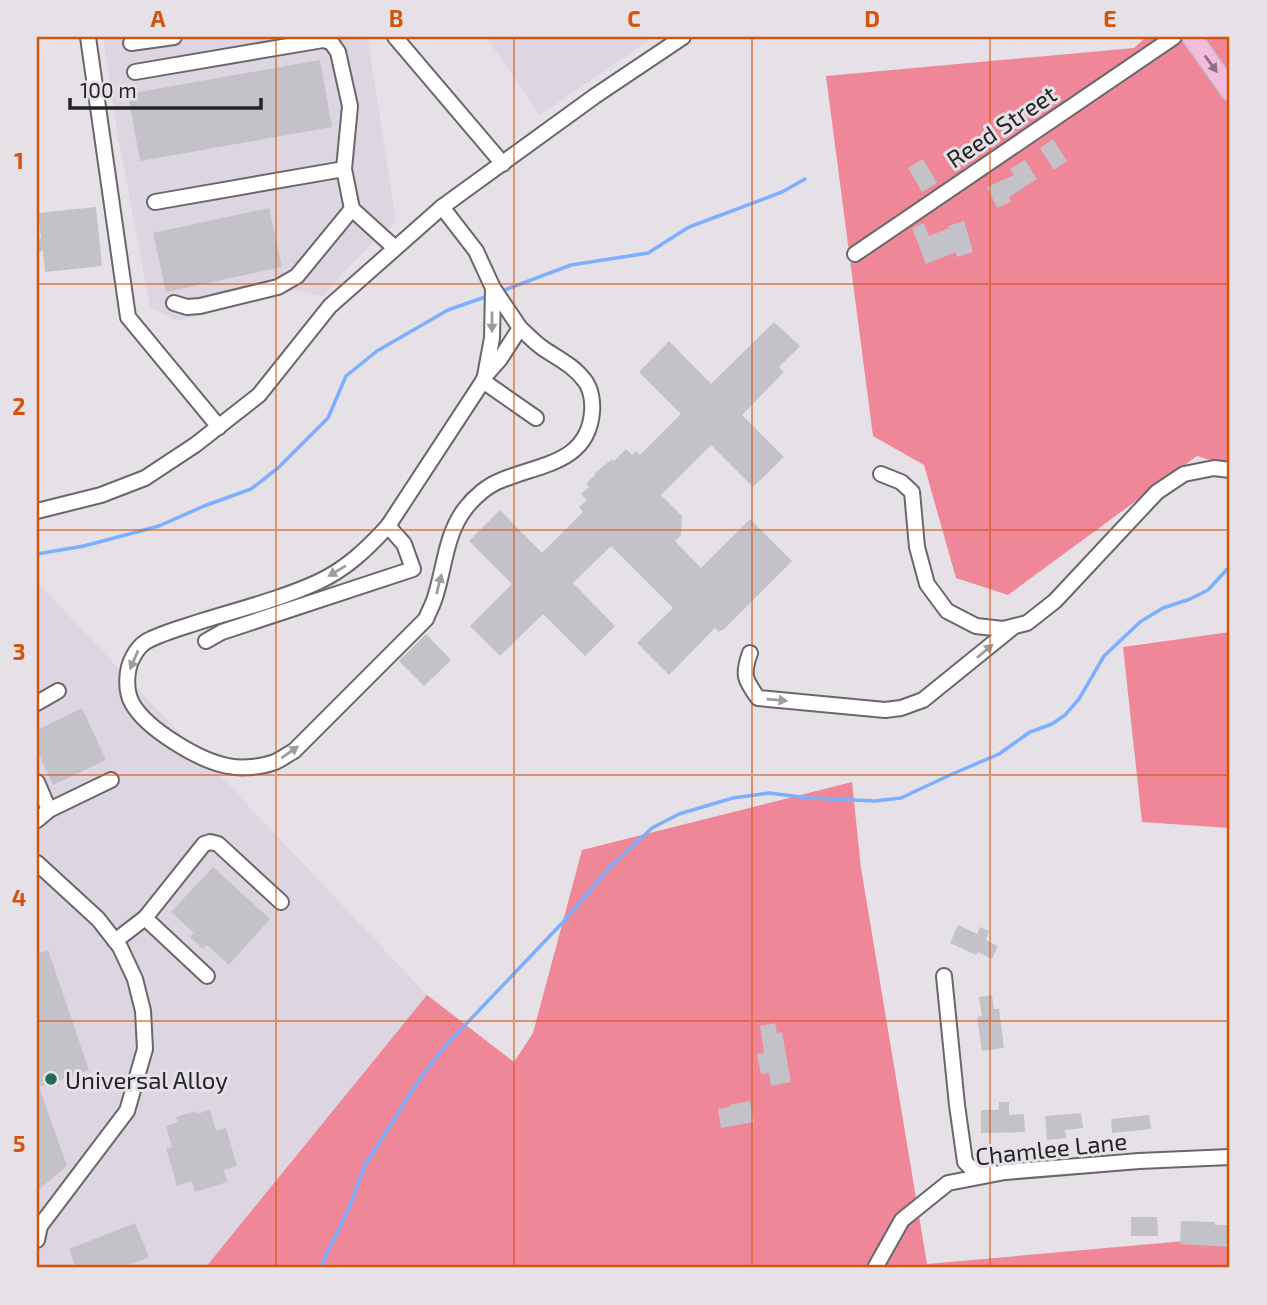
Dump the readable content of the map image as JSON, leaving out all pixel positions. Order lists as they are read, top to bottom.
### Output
{
  "streets": {
    "street": ["Reed Street", "Chamlee Lane"]
  },
  "places": ["Universal Alloy"],
  "scale_bar": "100 m",
  "grid": {
    "columns": [
      "A",
      "B",
      "C",
      "D",
      "E"
    ],
    "rows": [
      "1",
      "2",
      "3",
      "4",
      "5"
    ]
  }
}
